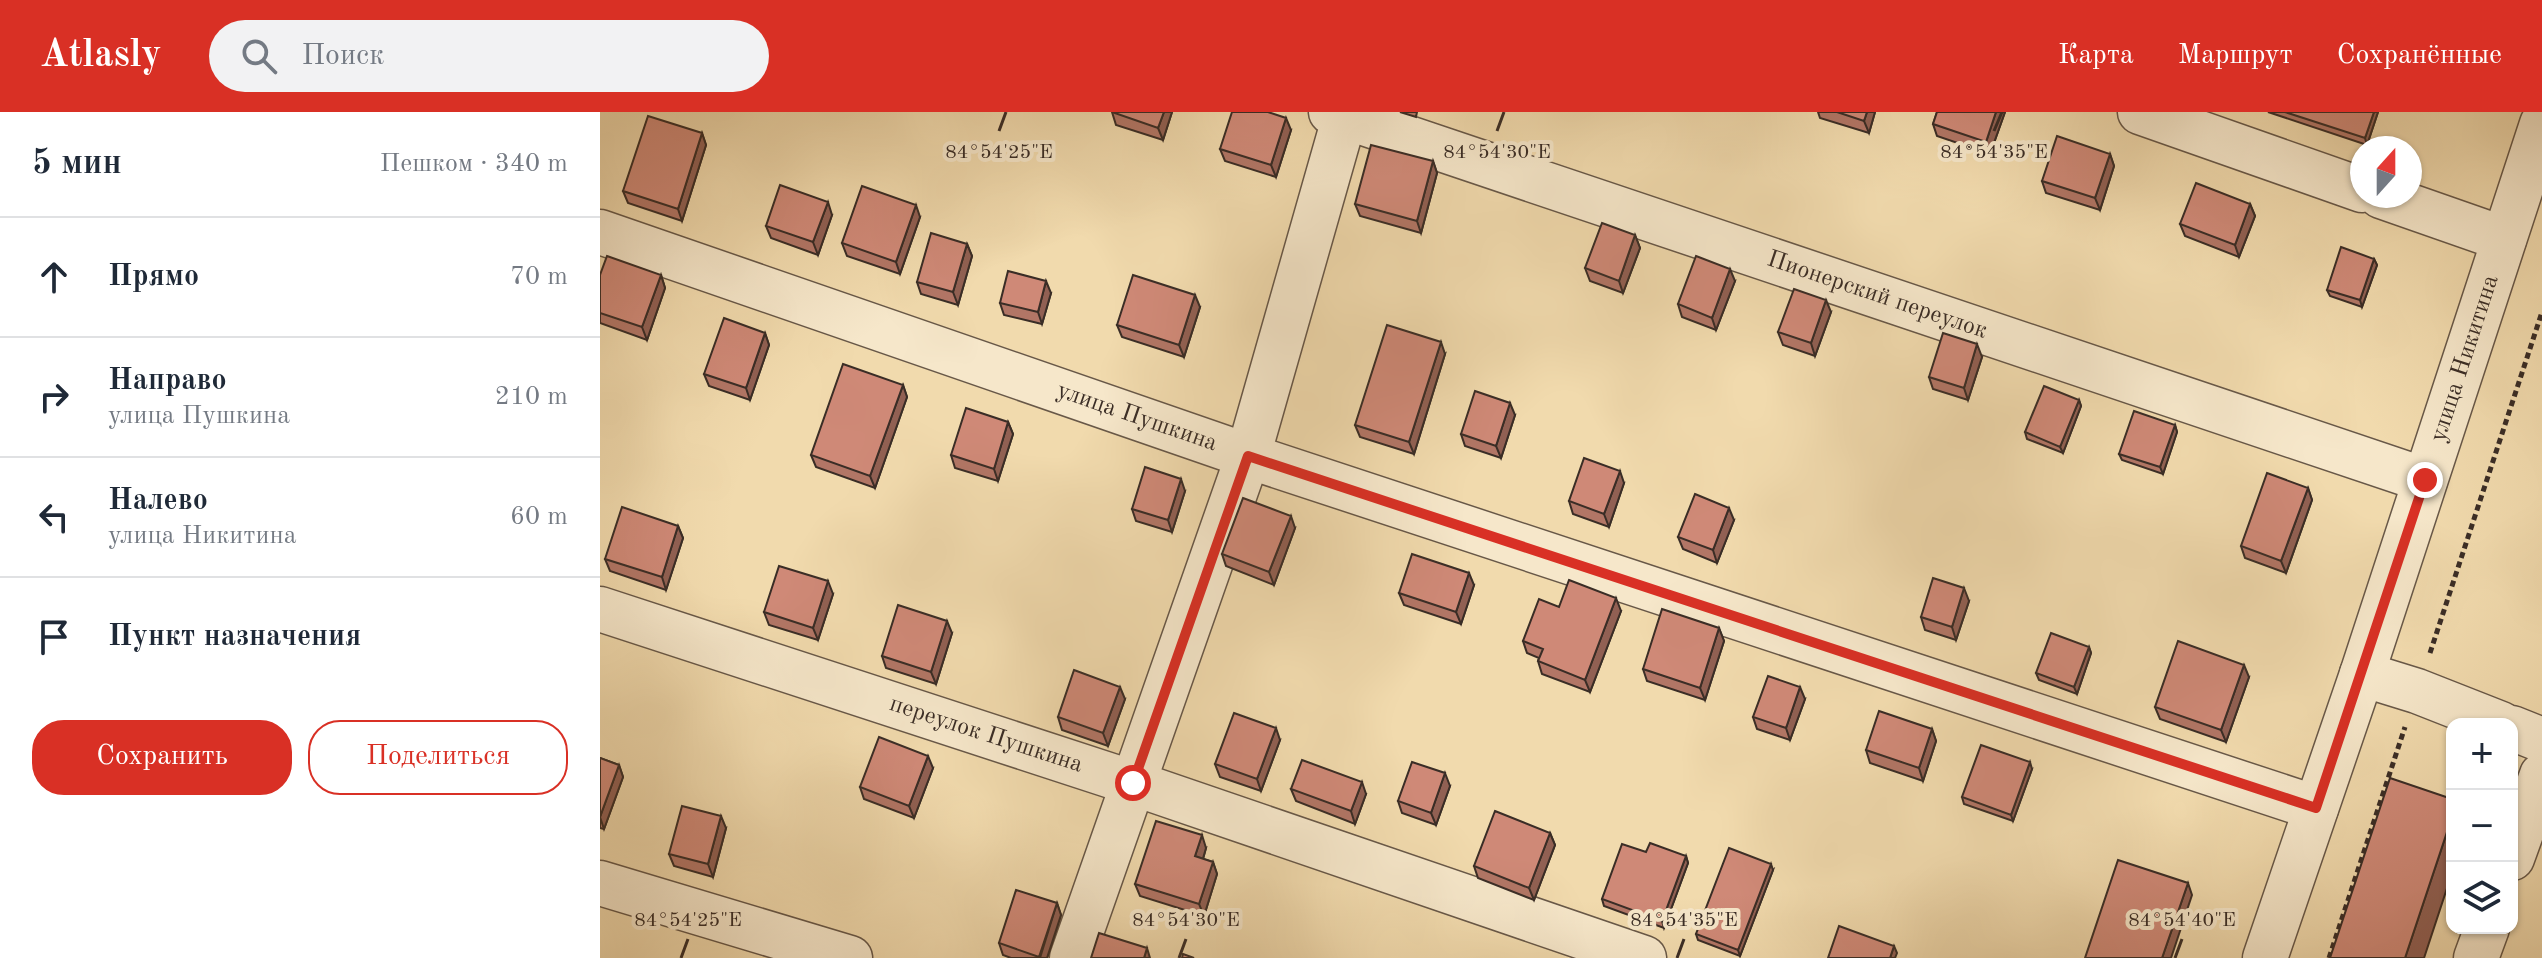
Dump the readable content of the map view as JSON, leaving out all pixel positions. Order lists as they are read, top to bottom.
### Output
{
  "streets": {
    "street": [
      "Пионерский переулок",
      "улица Никитина",
      "улица Пушкина",
      "переулок Пушкина"
    ]
  },
  "crossings": [
    ["Пионерский переулок", "улица Никитина"],
    ["улица Никитина", "улица Пушкина"]
  ],
  "north": "top",
  "page": {
    "header": "Atlasly",
    "search": "Поиск",
    "nav": ["Карта", "Маршрут", "Сохранённые"],
    "heading": ["5 мин", "Пешком · 340 m"],
    "list": [
      ["Прямо", "70 m"],
      ["Направо", "улица Пушкина", "210 m"],
      ["Налево", "улица Никитина", "60 m"],
      "Пункт назначения"
    ],
    "buttons": ["Сохранить", "Поделиться"],
    "map_buttons": ["+", "−"]
  },
  "coordinates": [
    "84°54'25\"E",
    "84°54'30\"E",
    "84°54'35\"E",
    "84°54'40\"E"
  ]
}
